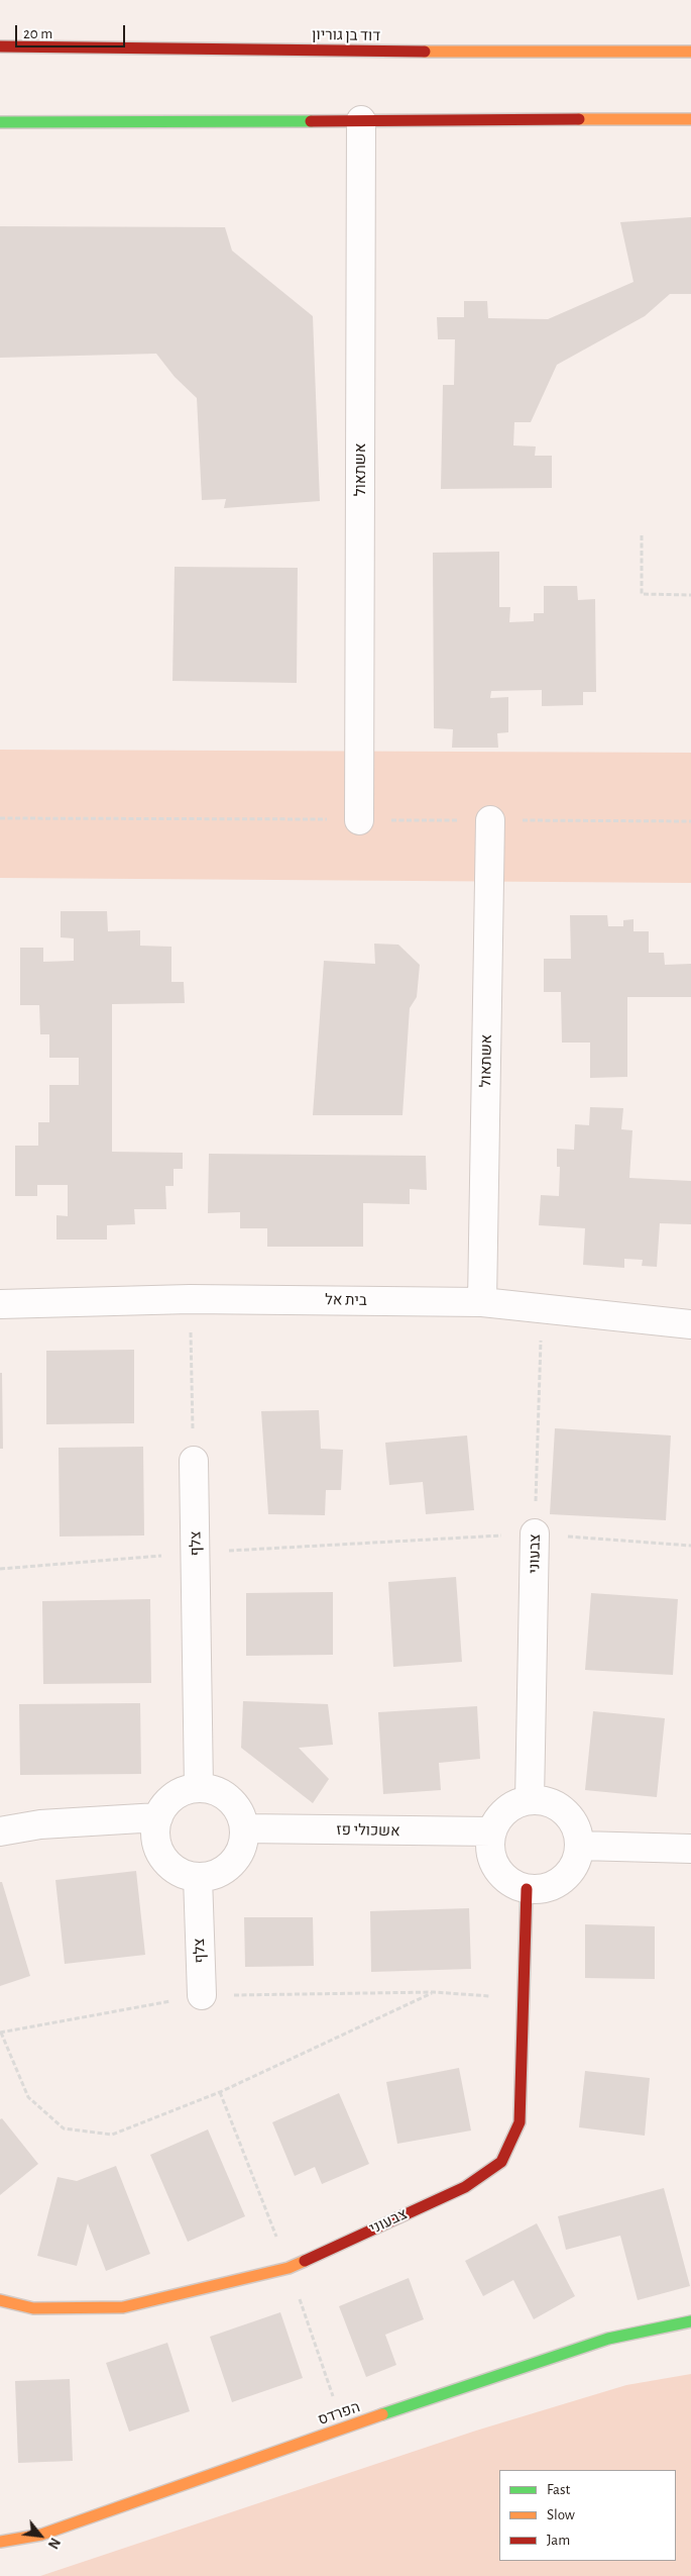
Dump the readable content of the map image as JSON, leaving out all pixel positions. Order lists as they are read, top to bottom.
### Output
{
  "streets": {
    "street": [
      "דוד בן גוריון",
      "אשתאול",
      "בית אל",
      "צלף",
      "צבעוני",
      "אשכולי פז",
      "הפרדס"
    ]
  },
  "crossings": [
    ["אשתאול", "בית אל"],
    ["בית אל", "צבעוני"],
    ["צלף", "אשכולי פז"],
    ["צבעוני", "אשכולי פז"]
  ],
  "legend": ["Fast", "Slow", "Jam"],
  "scale_bar": "20 m",
  "north": "bottom right"
}
